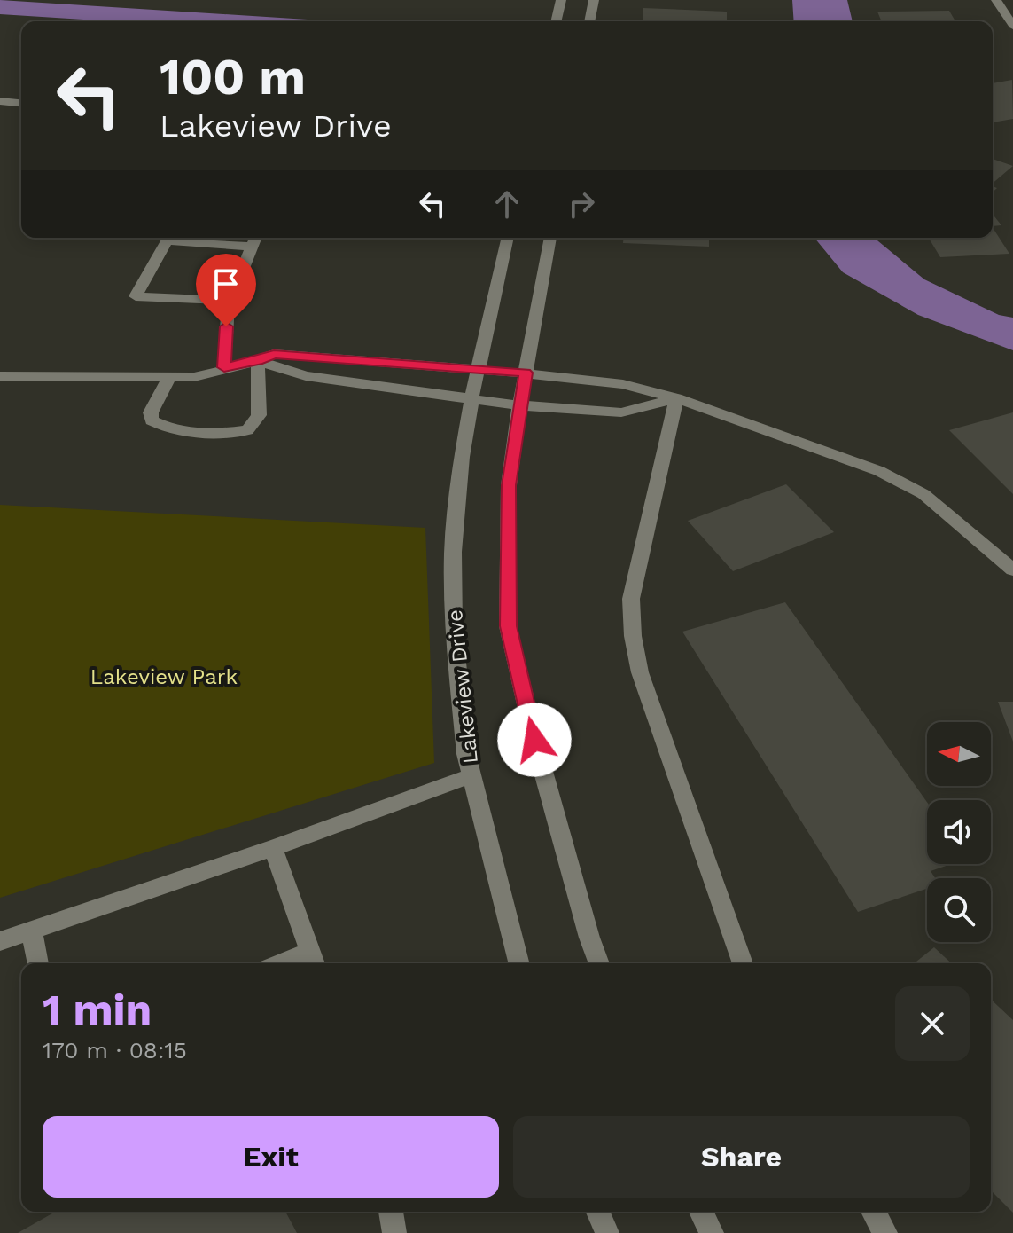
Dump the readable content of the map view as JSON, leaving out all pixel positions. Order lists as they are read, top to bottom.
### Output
{
  "streets": {
    "street": ["Lakeview Drive"]
  },
  "parks": ["Lakeview Park"],
  "north": "left",
  "page": {
    "turn": ["100 m", "Lakeview Drive"],
    "heading": ["1 min", "170 m · 08:15"],
    "buttons": ["Exit", "Share"]
  }
}
